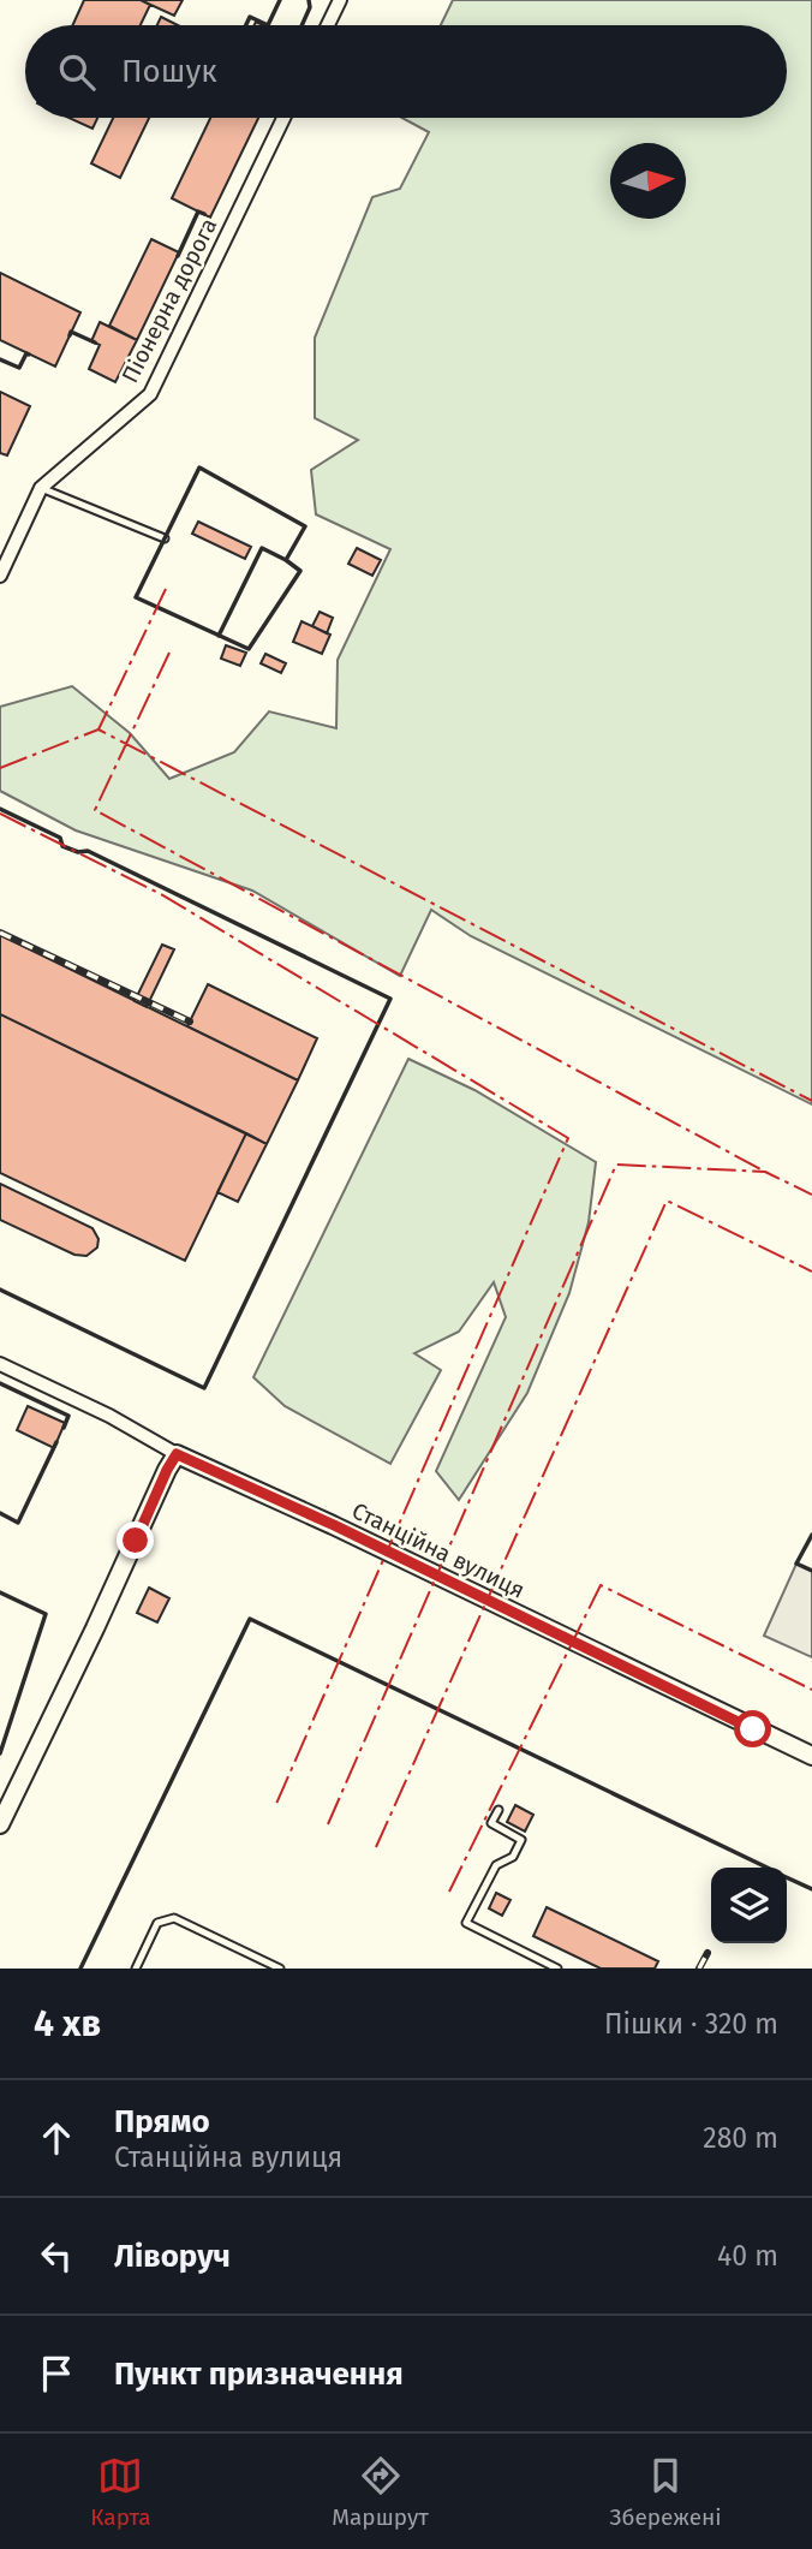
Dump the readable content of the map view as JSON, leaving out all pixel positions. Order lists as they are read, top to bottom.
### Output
{
  "streets": {
    "street": ["Піонерна дорога", "Станційна вулиця"]
  },
  "north": "right",
  "page": {
    "search": "Пошук",
    "heading": ["4 хв", "Пішки · 320 m"],
    "list": [
      ["Прямо", "Станційна вулиця", "280 m"],
      ["Ліворуч", "40 m"],
      "Пункт призначення"
    ],
    "nav": ["Карта", "Маршрут", "Збережені"]
  }
}
